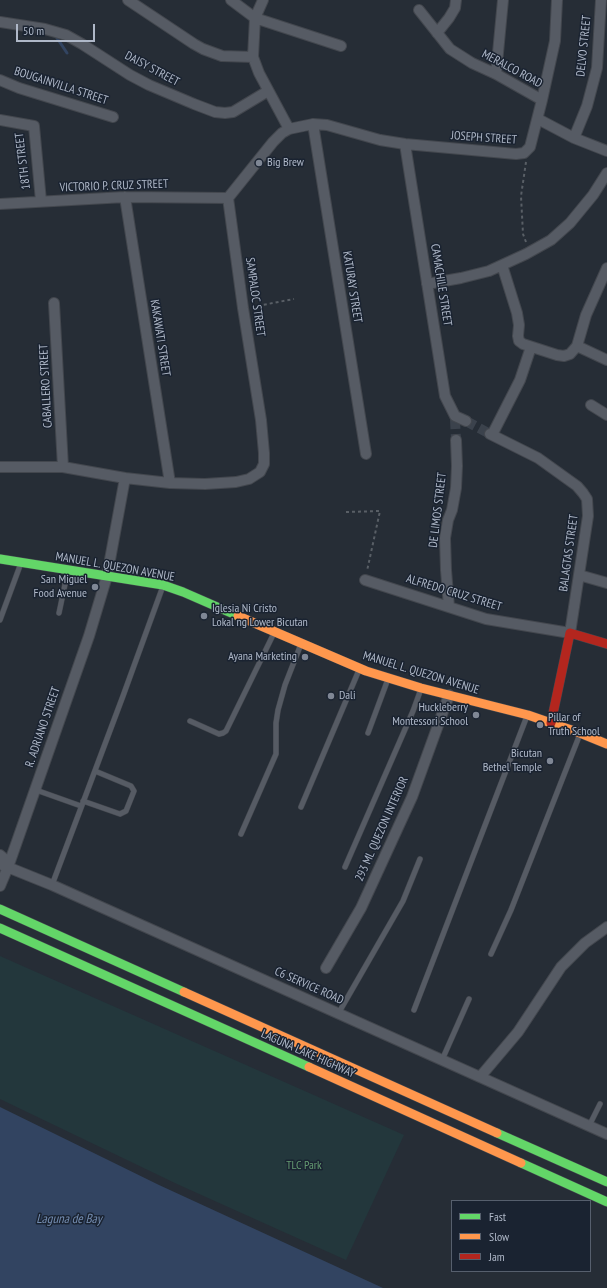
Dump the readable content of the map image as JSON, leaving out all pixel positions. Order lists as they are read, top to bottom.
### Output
{
  "streets": {
    "main road": [
      "BALAGTAS STREET",
      "MANUEL L. QUEZON AVENUE",
      "ALFREDO CRUZ STREET",
      "LAGUNA LAKE HIGHWAY"
    ],
    "street": [
      "DELVO STREET",
      "DAISY STREET",
      "MERALCO ROAD",
      "BOUGAINVILLA STREET",
      "JOSEPH STREET",
      "18TH STREET",
      "VICTORIO P. CRUZ STREET",
      "CAMACHILE STREET",
      "KATURAY STREET",
      "SAMPALOC STREET",
      "KAKAWATI STREET",
      "CABALLERO STREET",
      "DE LIMOS STREET",
      "R. ADRIANO STREET",
      "293 ML QUEZON INTERIOR",
      "C6 SERVICE ROAD"
    ]
  },
  "crossings": [
    ["MERALCO ROAD", "JOSEPH STREET"],
    ["JOSEPH STREET", "CAMACHILE STREET"],
    ["18TH STREET", "VICTORIO P. CRUZ STREET"],
    ["VICTORIO P. CRUZ STREET", "SAMPALOC STREET"],
    ["VICTORIO P. CRUZ STREET", "KAKAWATI STREET"],
    ["SAMPALOC STREET", "KAKAWATI STREET"],
    ["SAMPALOC STREET", "CABALLERO STREET"],
    ["SAMPALOC STREET", "R. ADRIANO STREET"],
    ["DE LIMOS STREET", "ALFREDO CRUZ STREET"],
    ["BALAGTAS STREET", "MANUEL L. QUEZON AVENUE"],
    ["BALAGTAS STREET", "ALFREDO CRUZ STREET"],
    ["MANUEL L. QUEZON AVENUE", "R. ADRIANO STREET"],
    ["MANUEL L. QUEZON AVENUE", "293 ML QUEZON INTERIOR"],
    ["R. ADRIANO STREET", "C6 SERVICE ROAD"]
  ],
  "water": ["Laguna de Bay"],
  "parks": ["TLC Park"],
  "places": [
    "Big Brew",
    "San Miguel Food Avenue",
    "Iglesia Ni Cristo Lokal ng Lower Bicutan",
    "Ayana Marketing",
    "Dali",
    "Huckleberry Montessori School",
    "Pillar of Truth School",
    "Bicutan Bethel Temple"
  ],
  "legend": ["Fast", "Slow", "Jam"],
  "scale_bar": "50 m"
}
